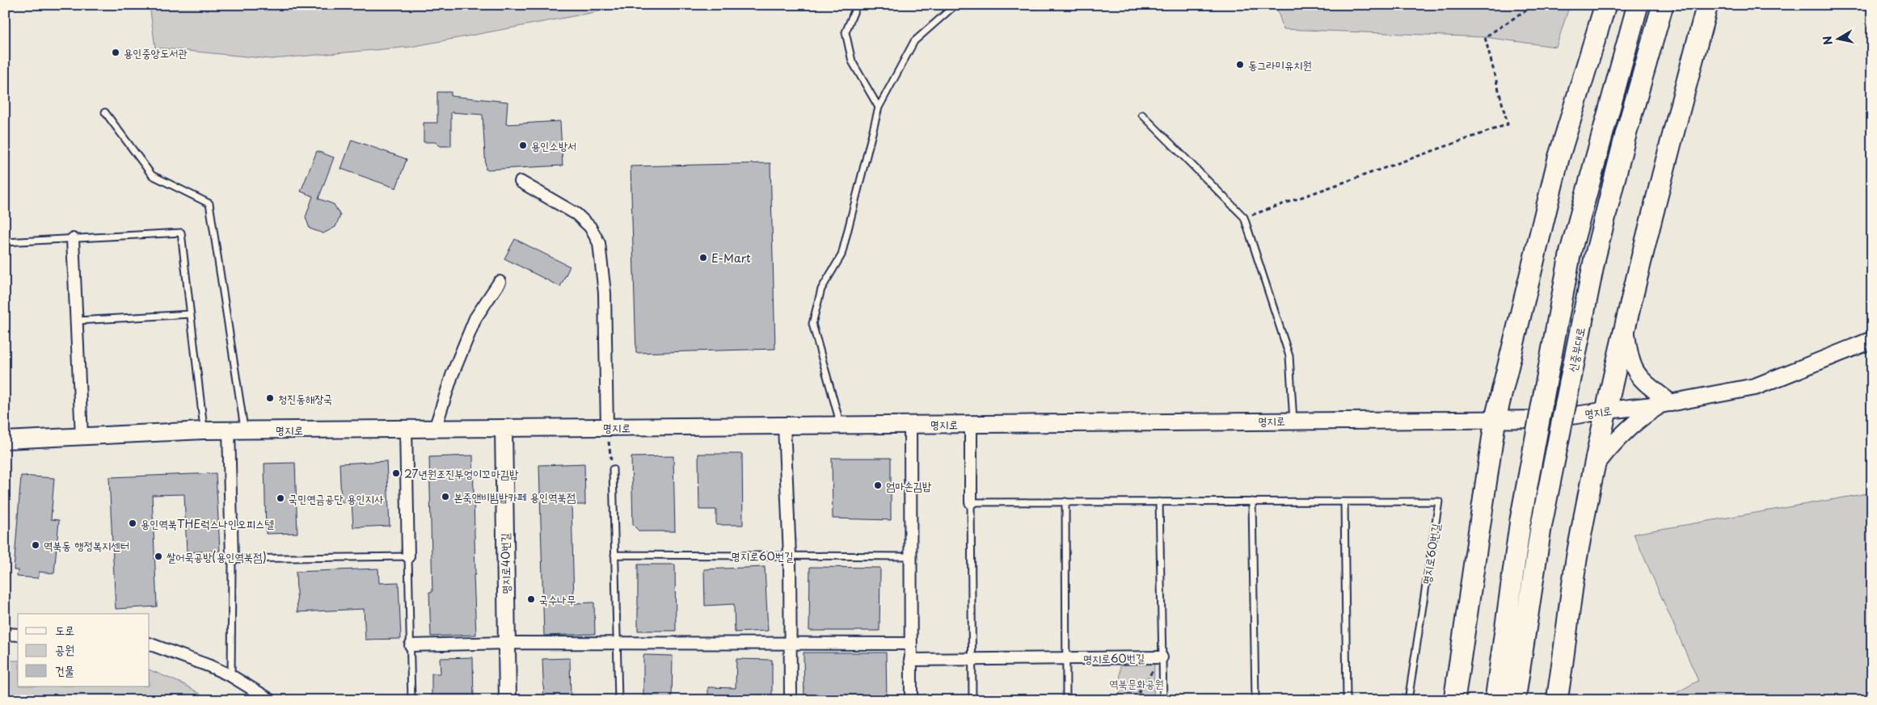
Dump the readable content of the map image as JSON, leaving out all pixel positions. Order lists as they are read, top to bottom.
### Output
{
  "streets": {
    "highway": ["신중부대로"],
    "main road": ["명지로", "명지로40번길"],
    "street": ["명지로60번길"]
  },
  "crossings": [
    ["명지로", "명지로40번길"]
  ],
  "parks": ["역북문화공원"],
  "places": [
    "용인중앙도서관",
    "동그라미유치원",
    "용인소방서",
    "E-Mart",
    "청진동해장국",
    "27년원조진부엉이꼬마김밥",
    "엄마손김밥",
    "본죽앤비빔밥카페 용인역북점",
    "국민연금공단 용인지사",
    "용인역북THE럭스나인오피스텔",
    "역북동 행정복지센터",
    "쌀어묵공방(용인역북점)",
    "국수나무"
  ],
  "legend": ["도로", "공원", "건물"],
  "north": "left"
}
